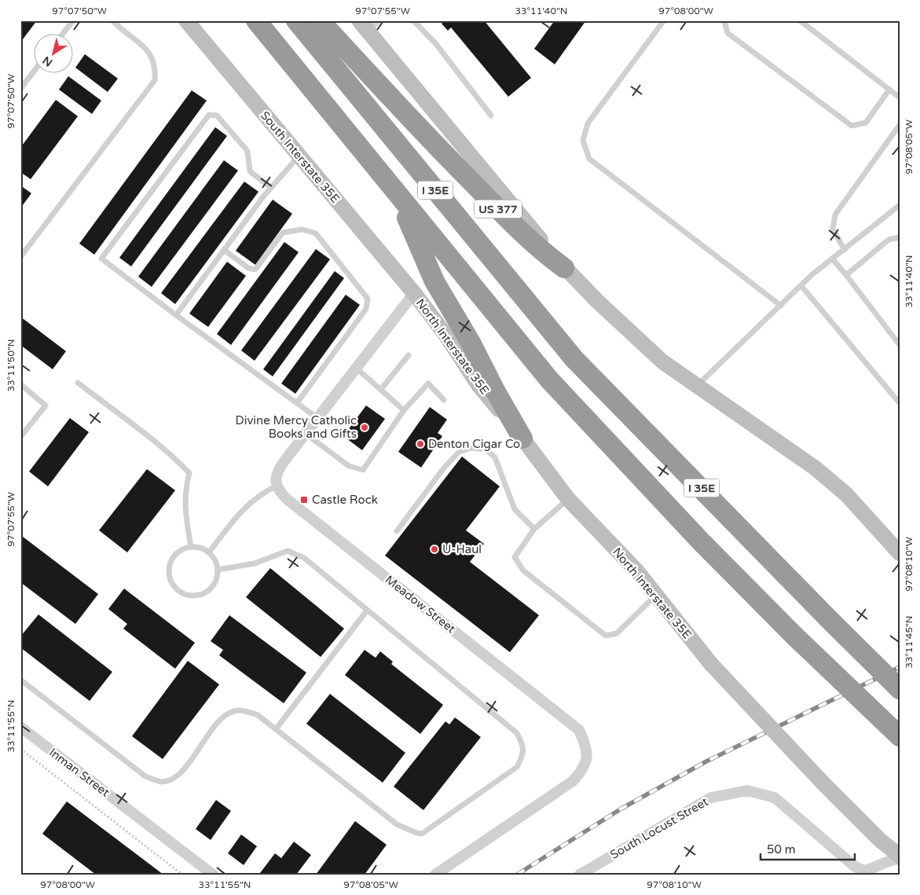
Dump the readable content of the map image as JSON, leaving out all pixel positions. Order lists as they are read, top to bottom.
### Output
{
  "streets": {
    "highway": ["I 35E", "US 377"],
    "main road": ["South Interstate 35E", "North Interstate 35E"],
    "street": ["Meadow Street", "Inman Street", "South Locust Street"]
  },
  "crossings": [
    ["South Interstate 35E", "North Interstate 35E"]
  ],
  "places": {
    "other": ["Divine Mercy Catholic Books and Gifts", "Denton Cigar Co", "U-Haul"],
    "transit": ["Castle Rock"]
  },
  "scale_bar": "50 m",
  "north": "bottom left",
  "coordinates": [
    "97°07'50\"W",
    "97°07'55\"W",
    "33°11'40\"N",
    "97°08'00\"W",
    "97°08'05\"W",
    "33°11'50\"N",
    "97°08'10\"W",
    "33°11'45\"N",
    "33°11'55\"N"
  ]
}
